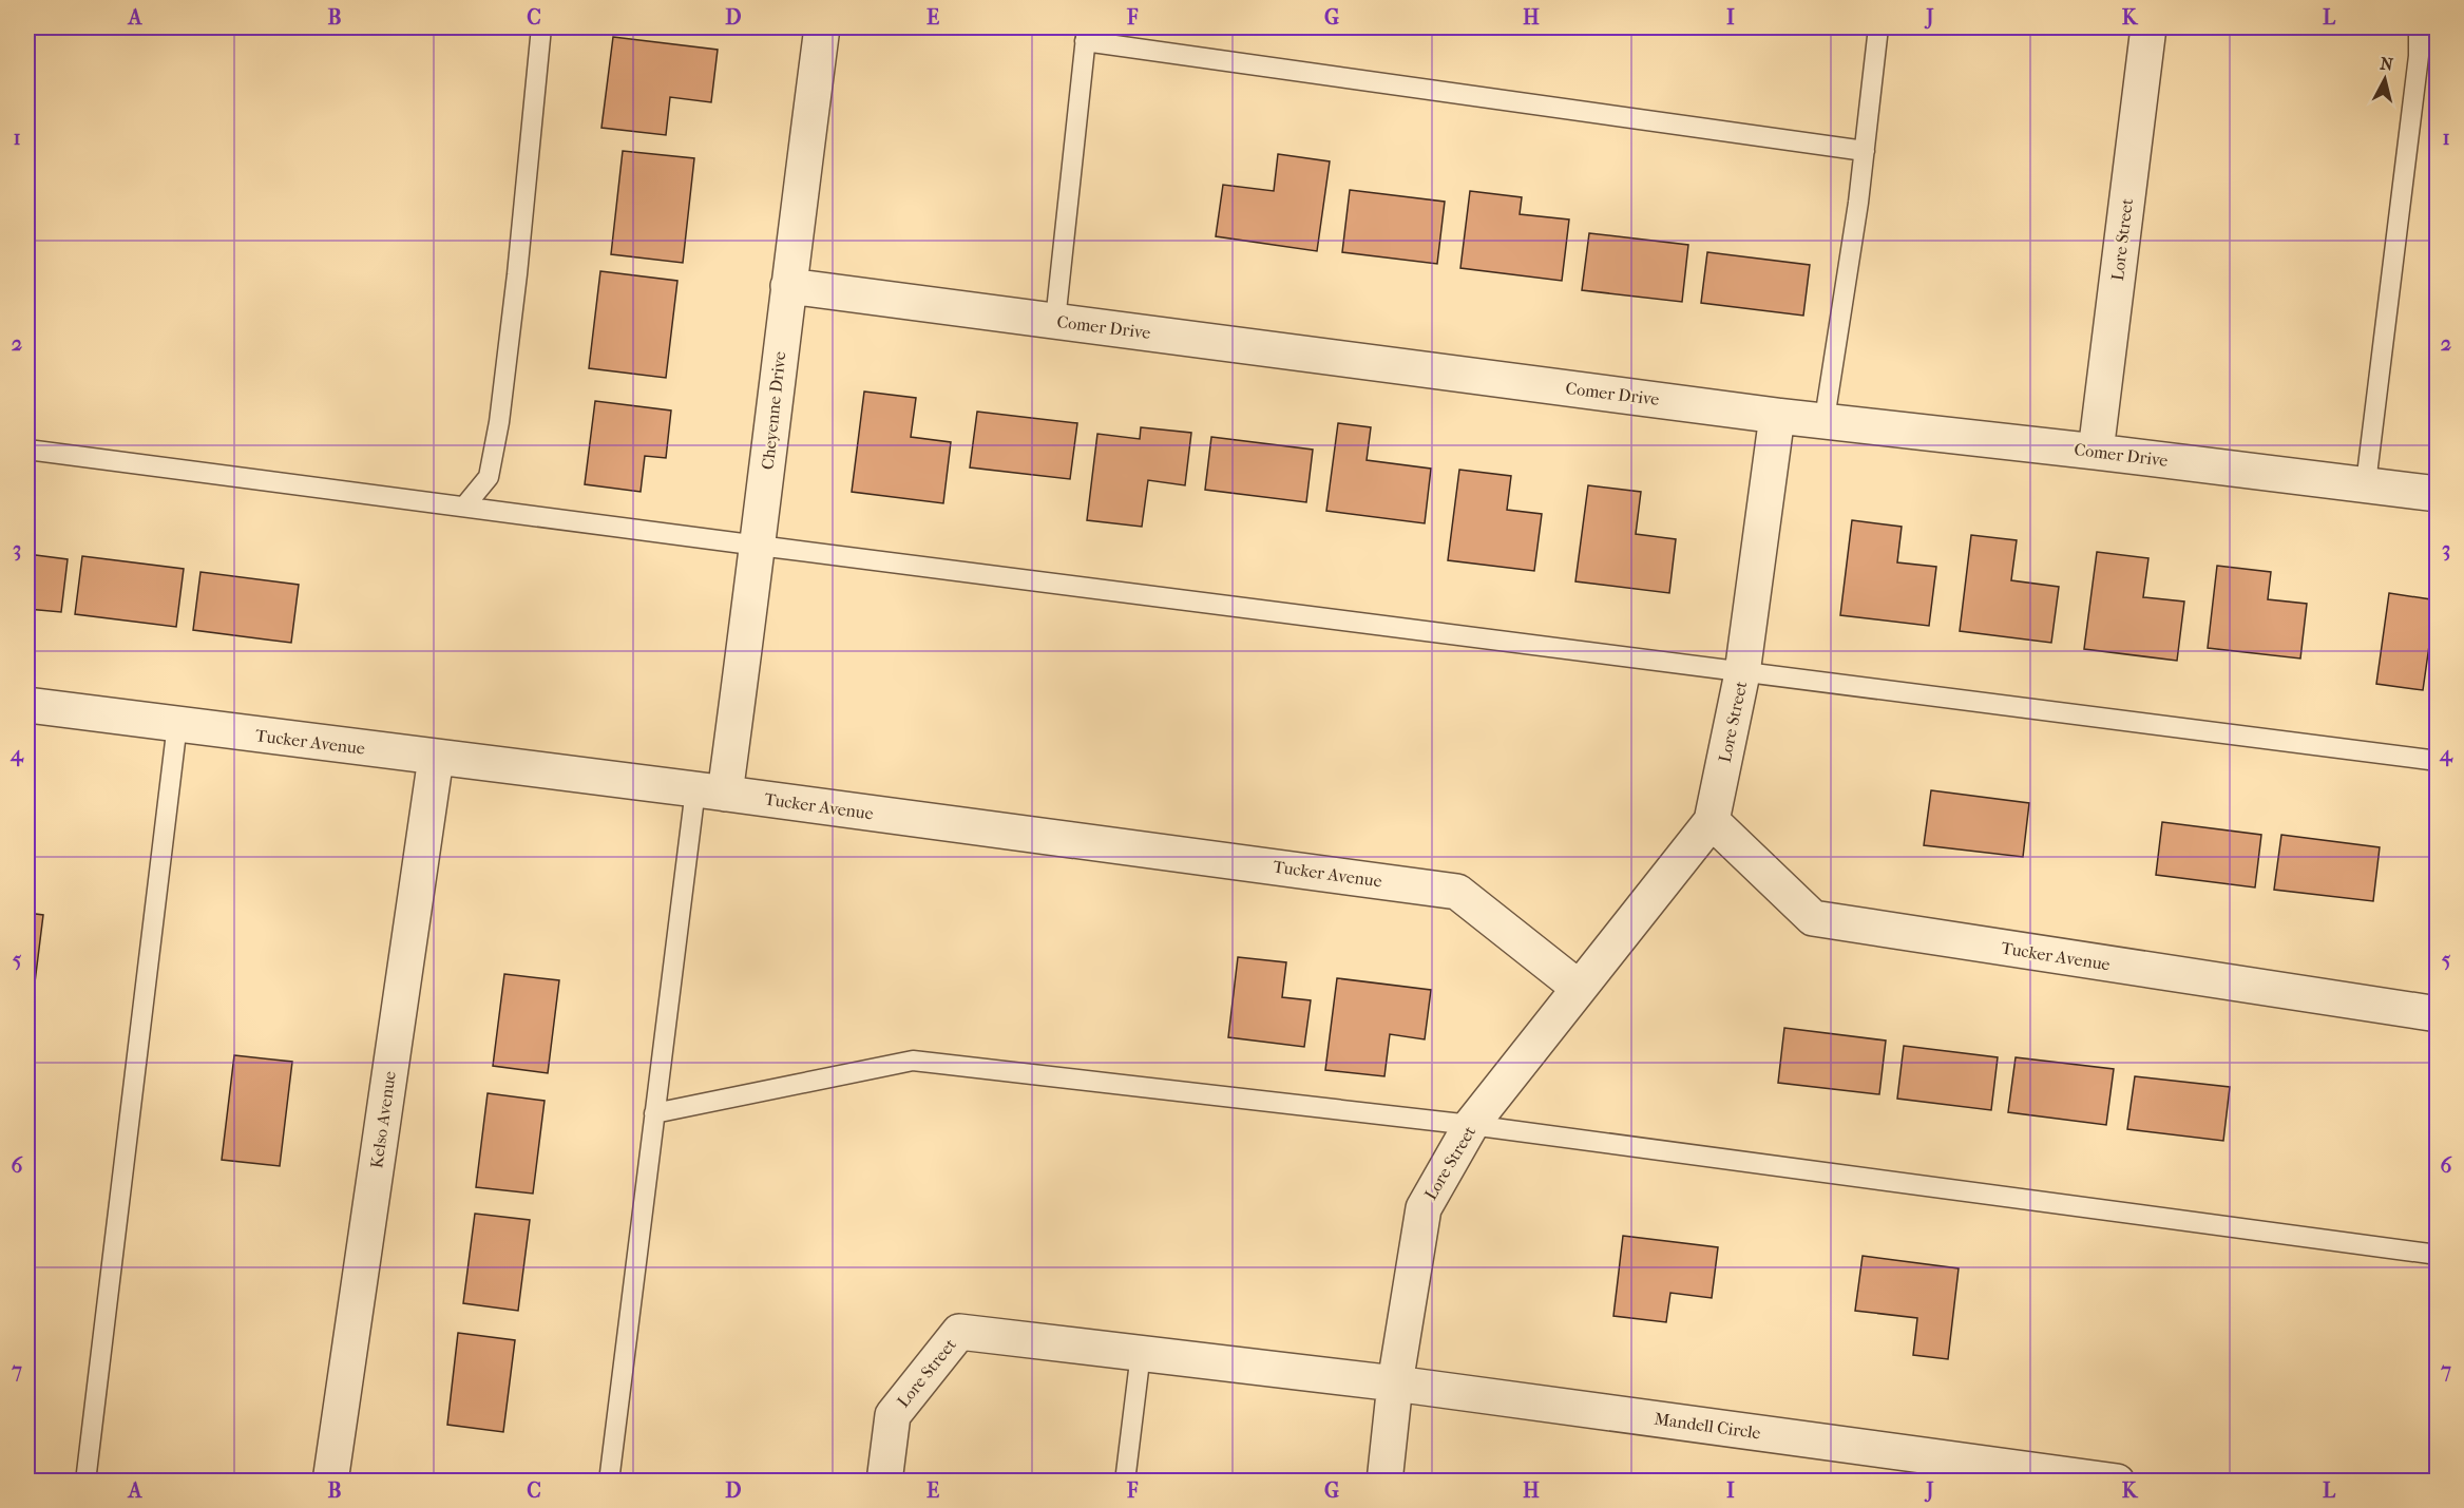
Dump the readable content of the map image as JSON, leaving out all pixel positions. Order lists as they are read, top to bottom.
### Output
{
  "streets": {
    "street": [
      "Lore Street",
      "Comer Drive",
      "Cheyenne Drive",
      "Tucker Avenue",
      "Kelso Avenue",
      "Mandell Circle"
    ]
  },
  "crossings": [
    ["Lore Street", "Comer Drive"],
    ["Lore Street", "Tucker Avenue"],
    ["Lore Street", "Mandell Circle"],
    ["Comer Drive", "Cheyenne Drive"],
    ["Cheyenne Drive", "Tucker Avenue"],
    ["Tucker Avenue", "Kelso Avenue"]
  ],
  "north": "top",
  "grid": {
    "columns": [
      "A",
      "B",
      "C",
      "D",
      "E",
      "F",
      "G",
      "H",
      "I",
      "J",
      "K",
      "L"
    ],
    "rows": [
      "1",
      "2",
      "3",
      "4",
      "5",
      "6",
      "7"
    ]
  }
}
